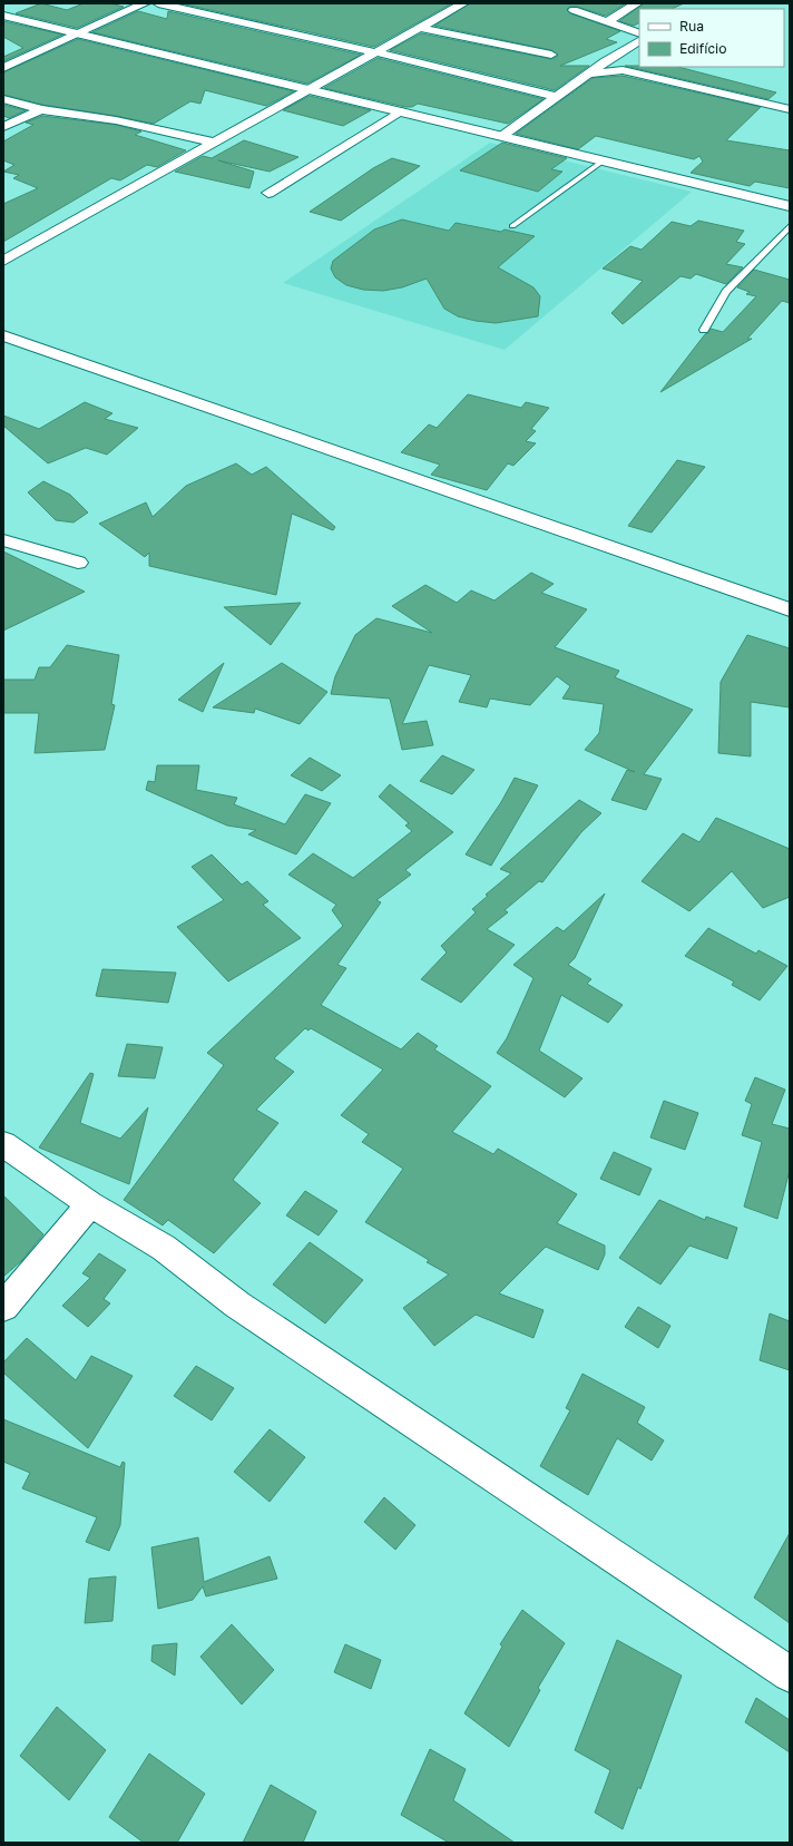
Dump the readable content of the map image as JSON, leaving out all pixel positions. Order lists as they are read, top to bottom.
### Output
{
  "legend": ["Rua", "Edifício"]
}
